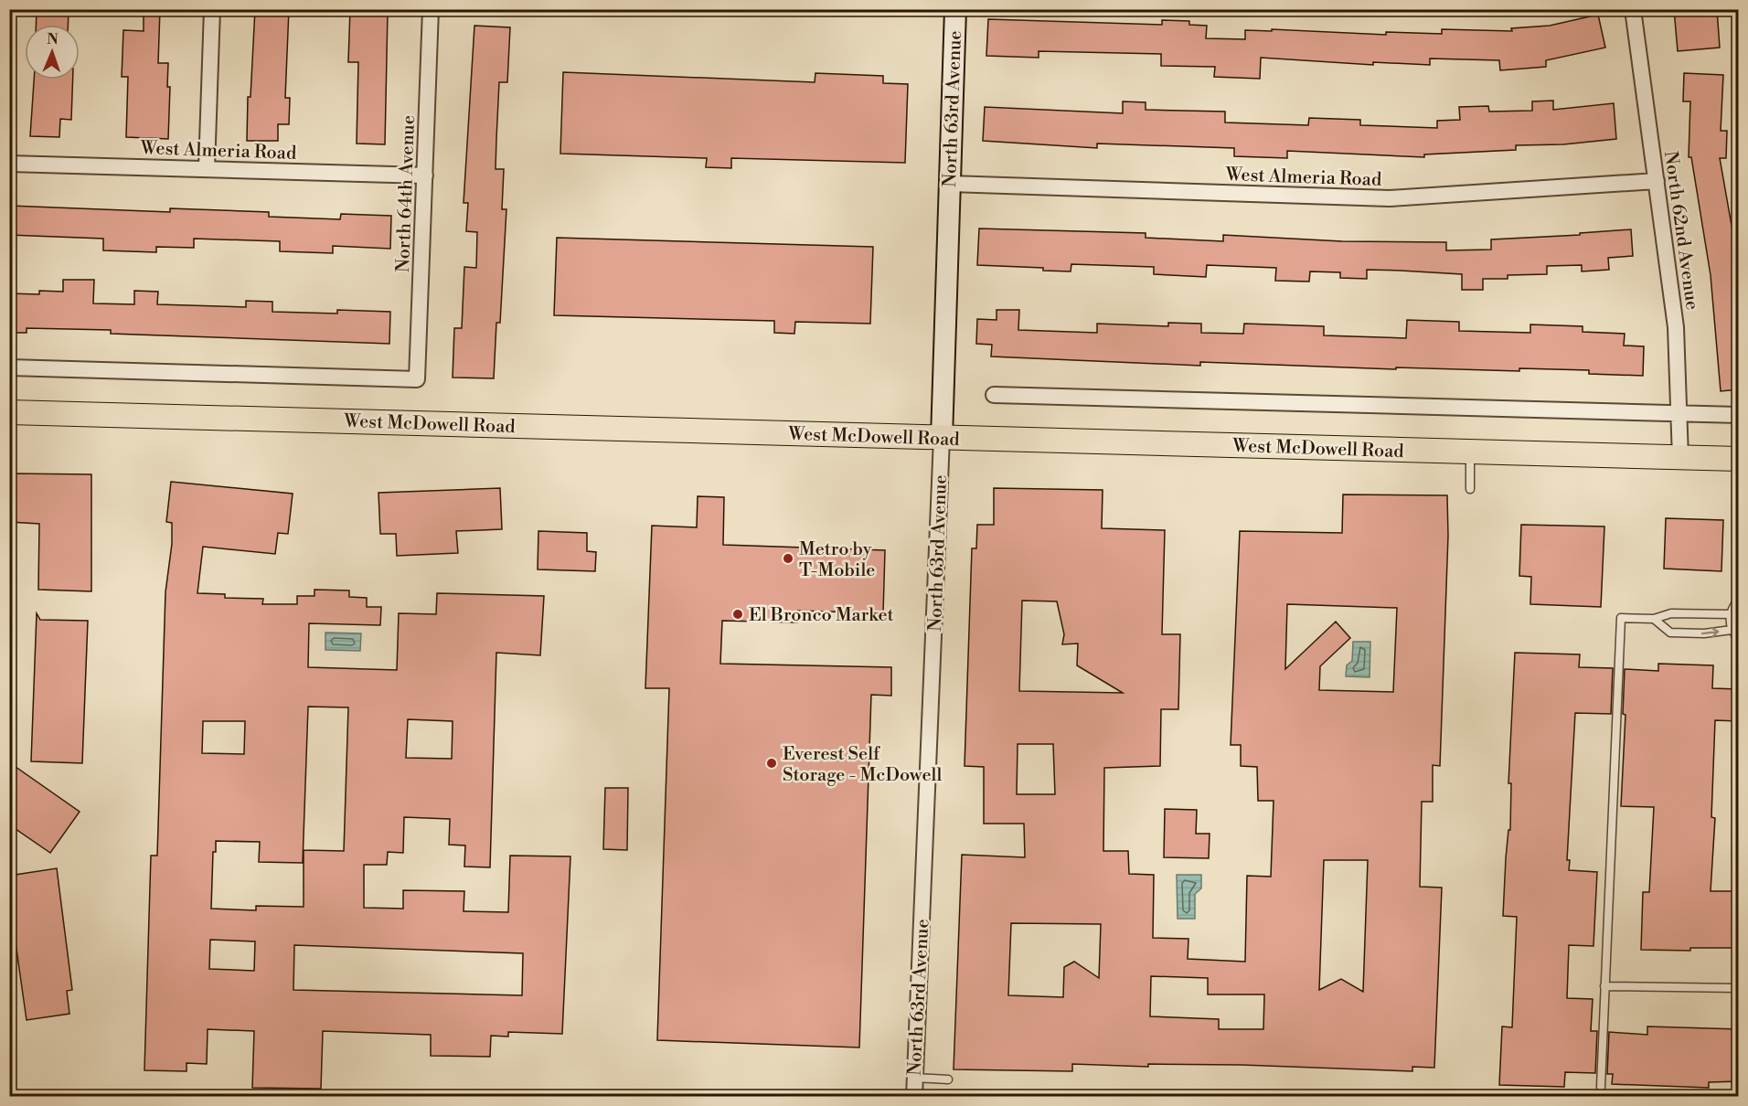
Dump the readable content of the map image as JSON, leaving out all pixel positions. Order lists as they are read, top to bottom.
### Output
{
  "streets": {
    "main road": ["West McDowell Road"],
    "street": [
      "North 63rd Avenue",
      "West Almeria Road",
      "North 64th Avenue",
      "North 62nd Avenue"
    ]
  },
  "crossings": [
    ["North 63rd Avenue", "West Almeria Road"],
    ["North 63rd Avenue", "West McDowell Road"],
    ["West Almeria Road", "North 64th Avenue"],
    ["West Almeria Road", "North 62nd Avenue"],
    ["North 62nd Avenue", "West McDowell Road"]
  ],
  "places": ["Metro by T-Mobile", "El Bronco Market", "Everest Self Storage - McDowell"],
  "north": "top"
}
